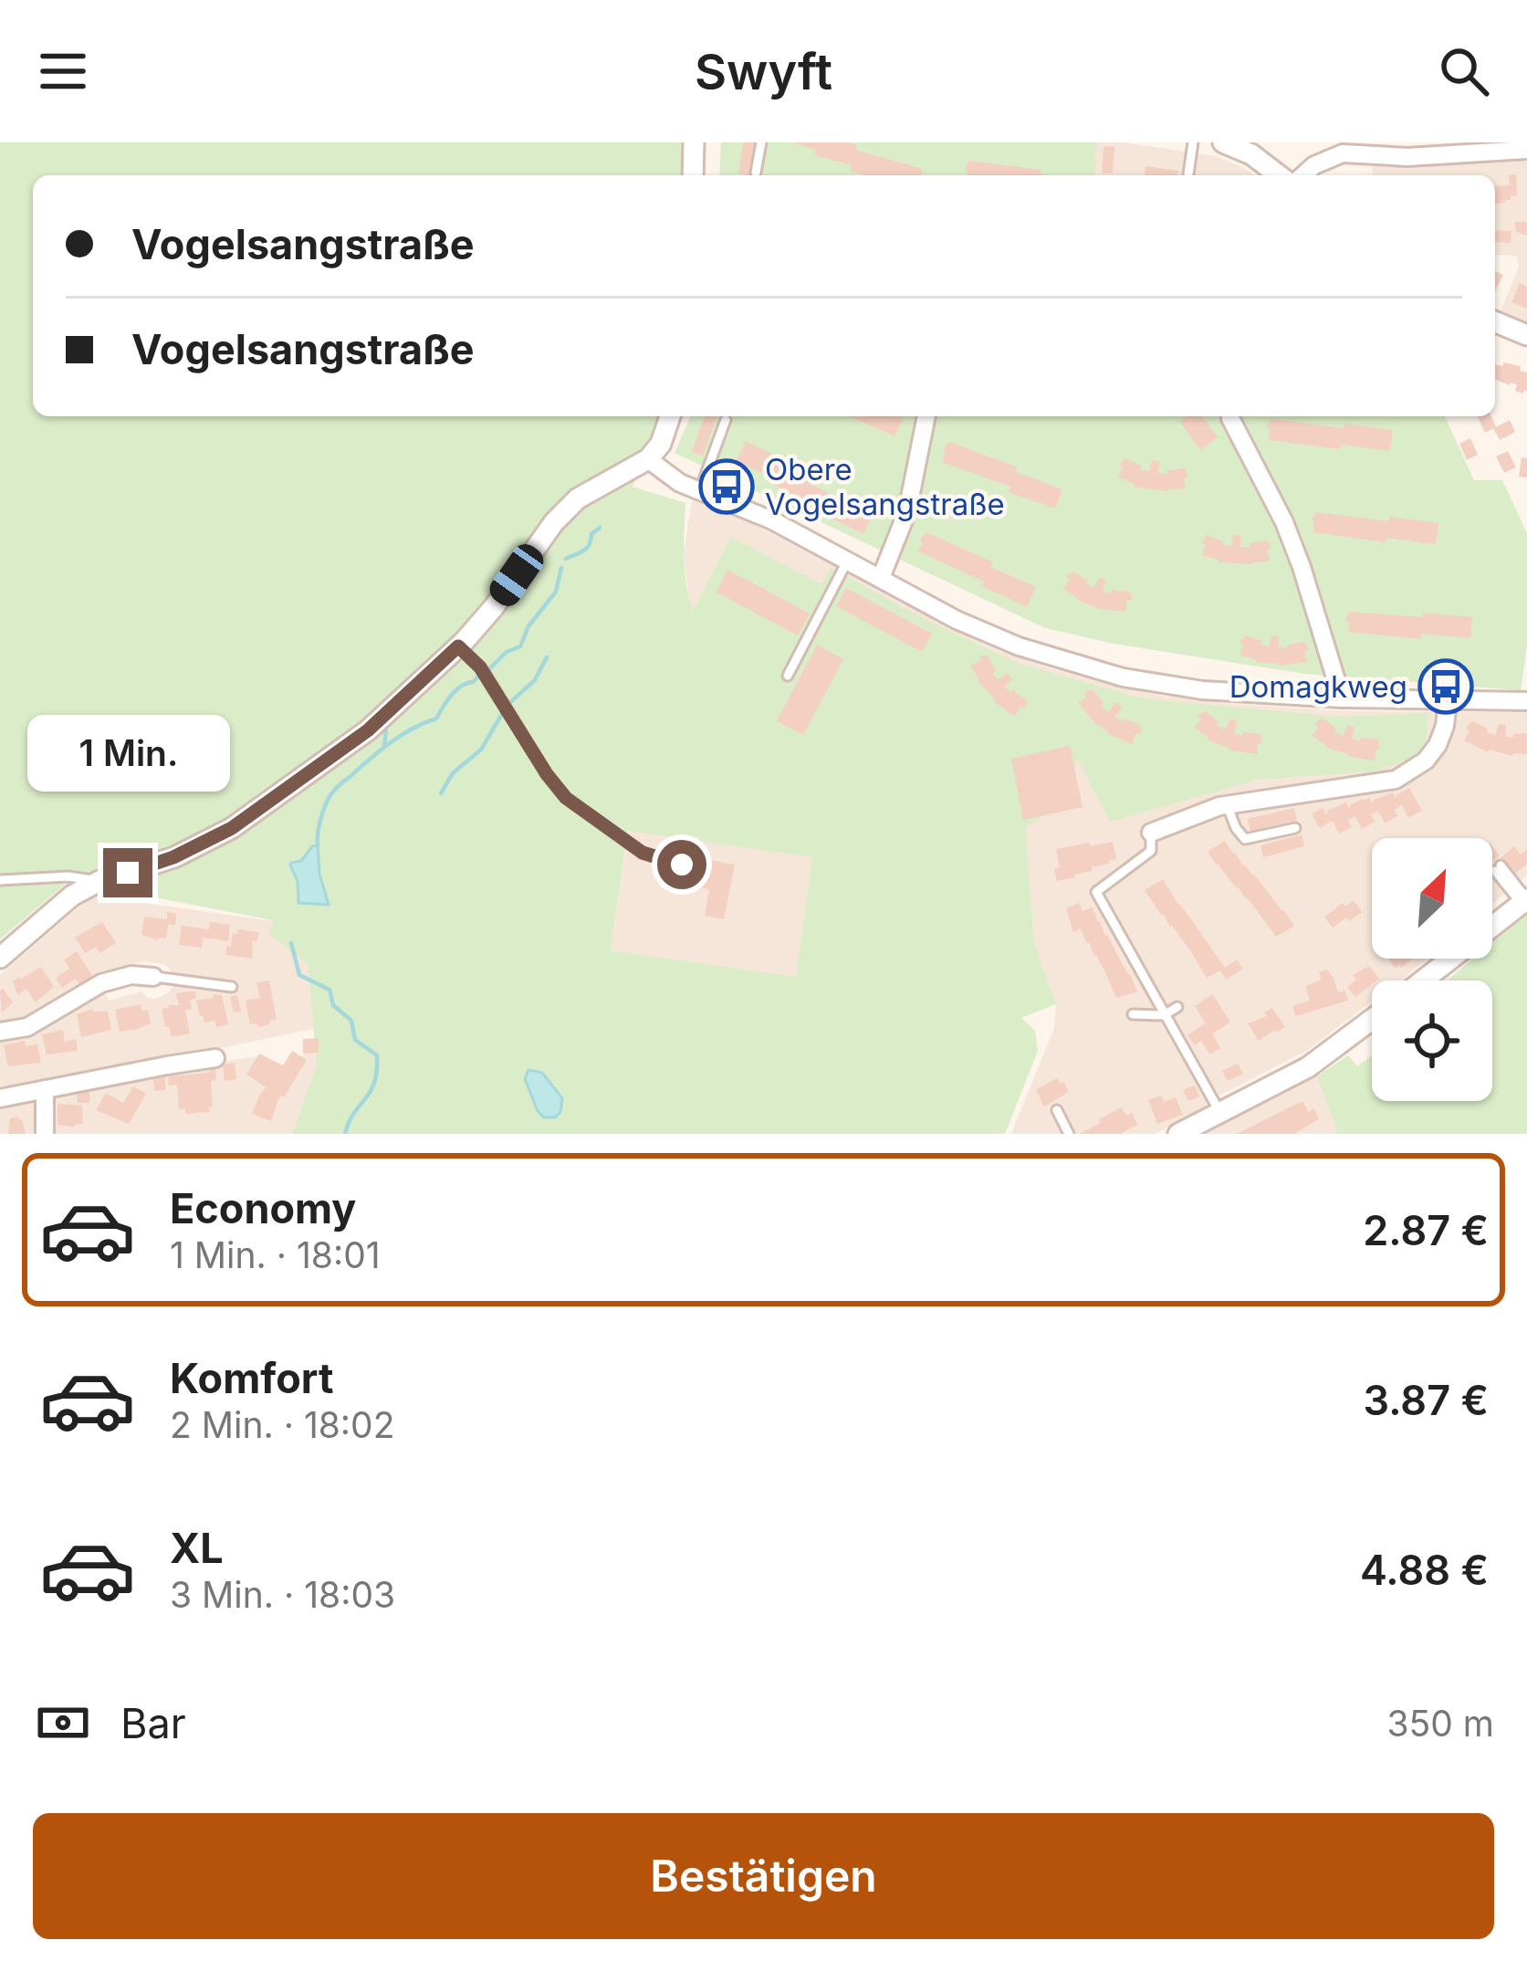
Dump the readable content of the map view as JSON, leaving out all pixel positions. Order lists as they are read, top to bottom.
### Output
{
  "places": {
    "bus stop": ["Obere Vogelsangstraße", "Domagkweg"]
  },
  "north": "top right",
  "page": {
    "header": "Swyft",
    "banner": ["Vogelsangstraße", "Vogelsangstraße"],
    "bubble": "1 Min.",
    "list": [
      {
        "name": "Economy",
        "note": "1 Min. · 18:01",
        "value": "2.87 €"
      },
      {
        "name": "Komfort",
        "note": "2 Min. · 18:02",
        "value": "3.87 €"
      },
      {
        "name": "XL",
        "note": "3 Min. · 18:03",
        "value": "4.88 €"
      }
    ],
    "pay": ["Bar", "350 m"],
    "buttons": "Bestätigen"
  }
}
